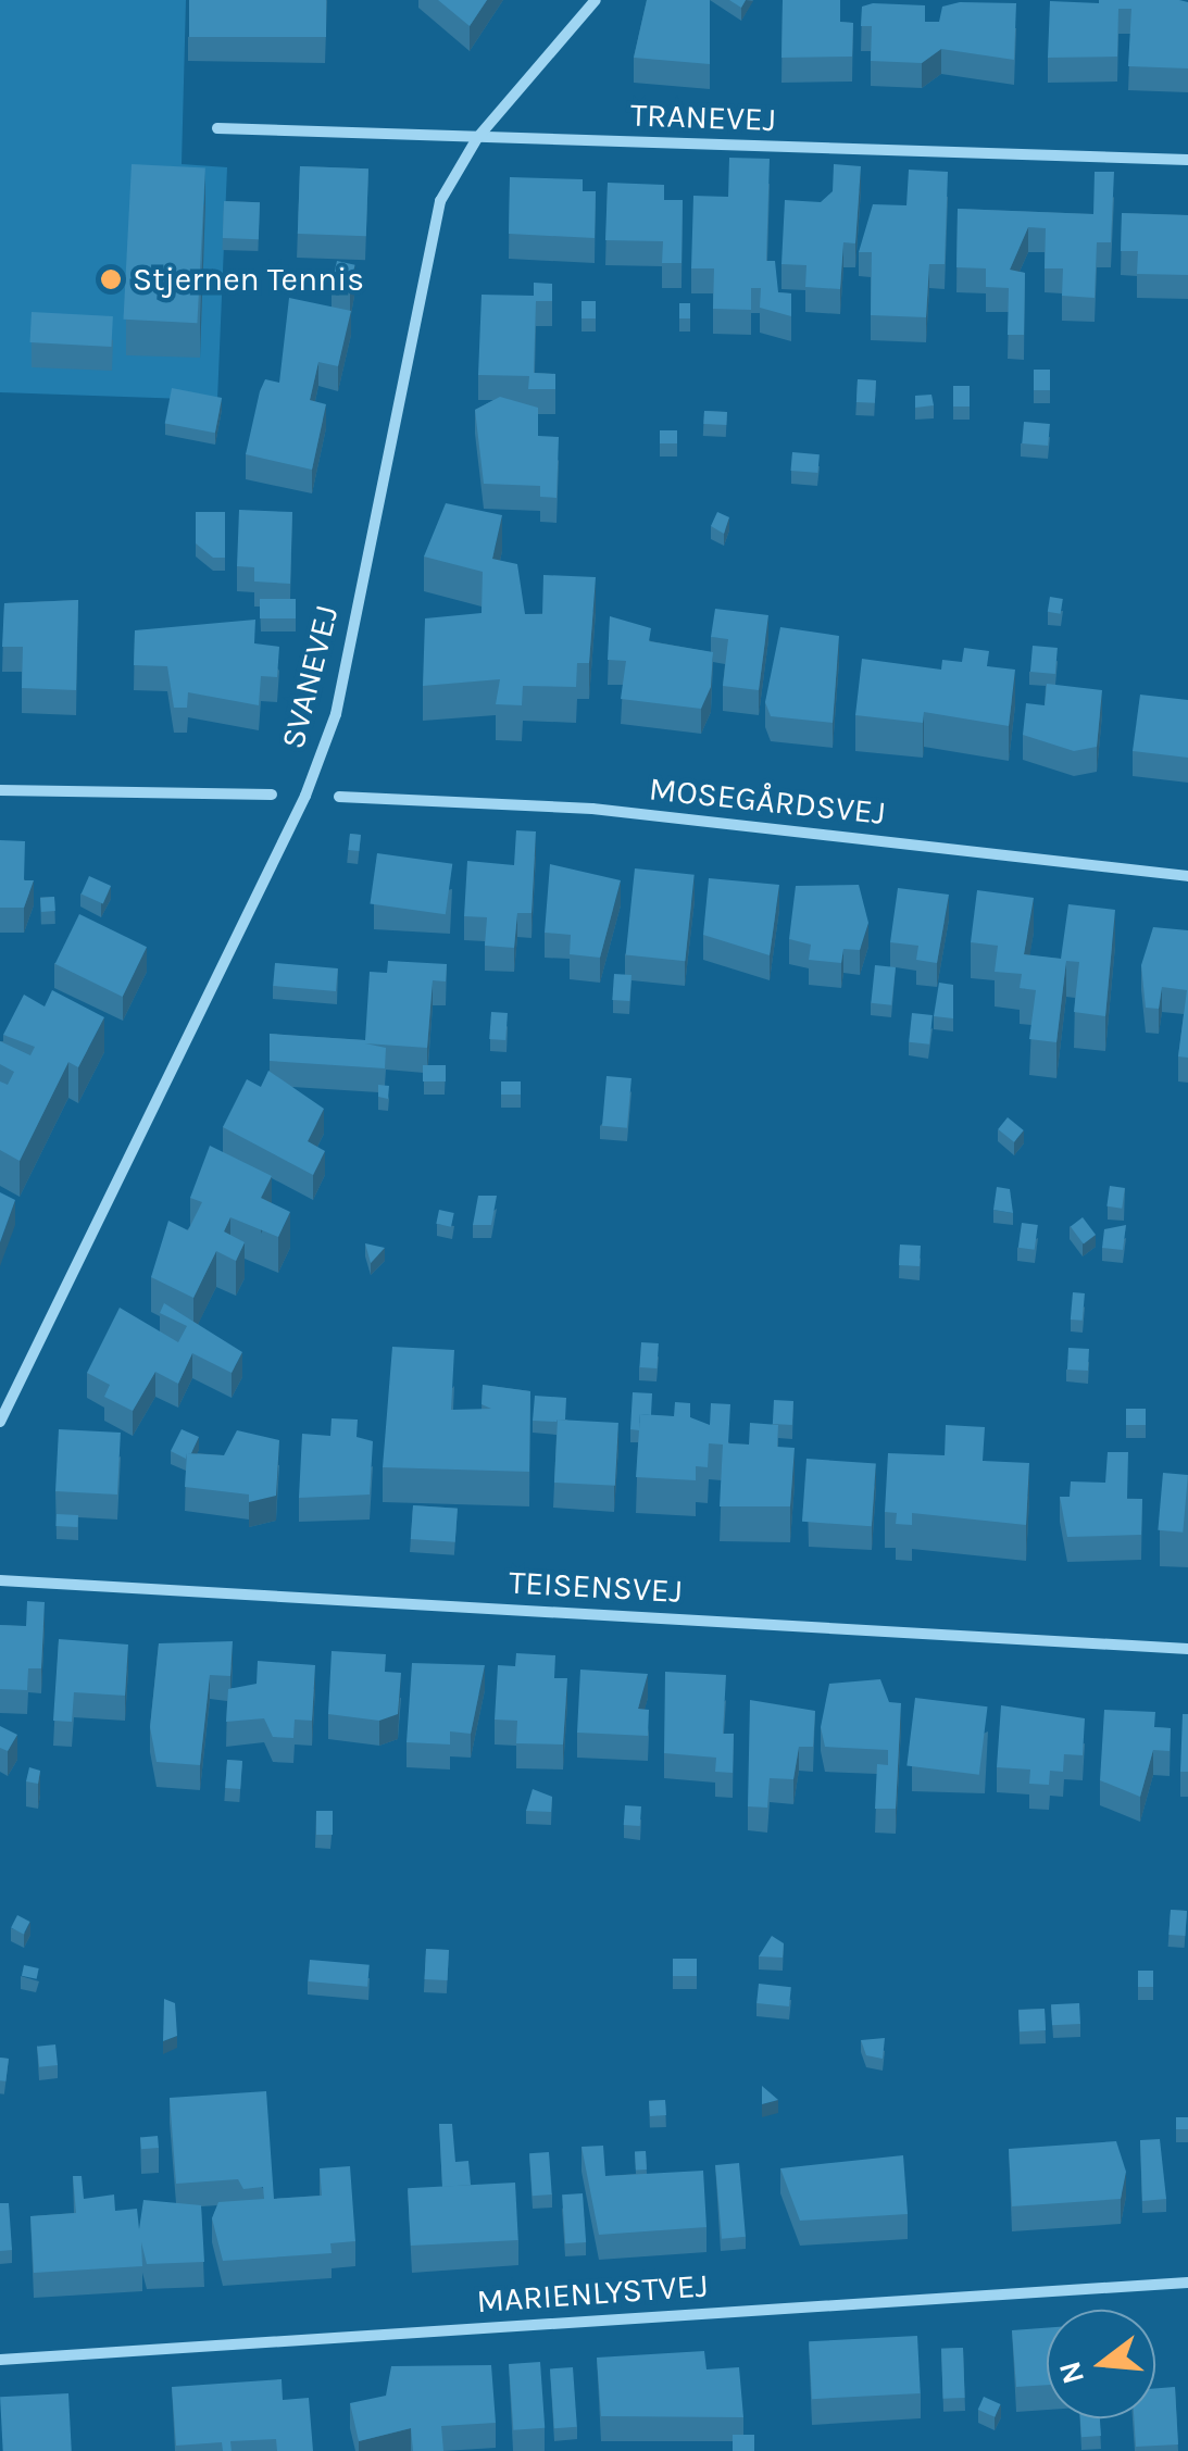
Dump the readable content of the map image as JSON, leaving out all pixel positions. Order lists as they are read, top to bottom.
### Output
{
  "streets": {
    "street": [
      "TRANEVEJ",
      "SVANEVEJ",
      "MOSEGÅRDSVEJ",
      "TEISENSVEJ",
      "MARIENLYSTVEJ"
    ]
  },
  "crossings": [
    ["TRANEVEJ", "SVANEVEJ"]
  ],
  "places": ["Stjernen Tennis"],
  "north": "left"
}
